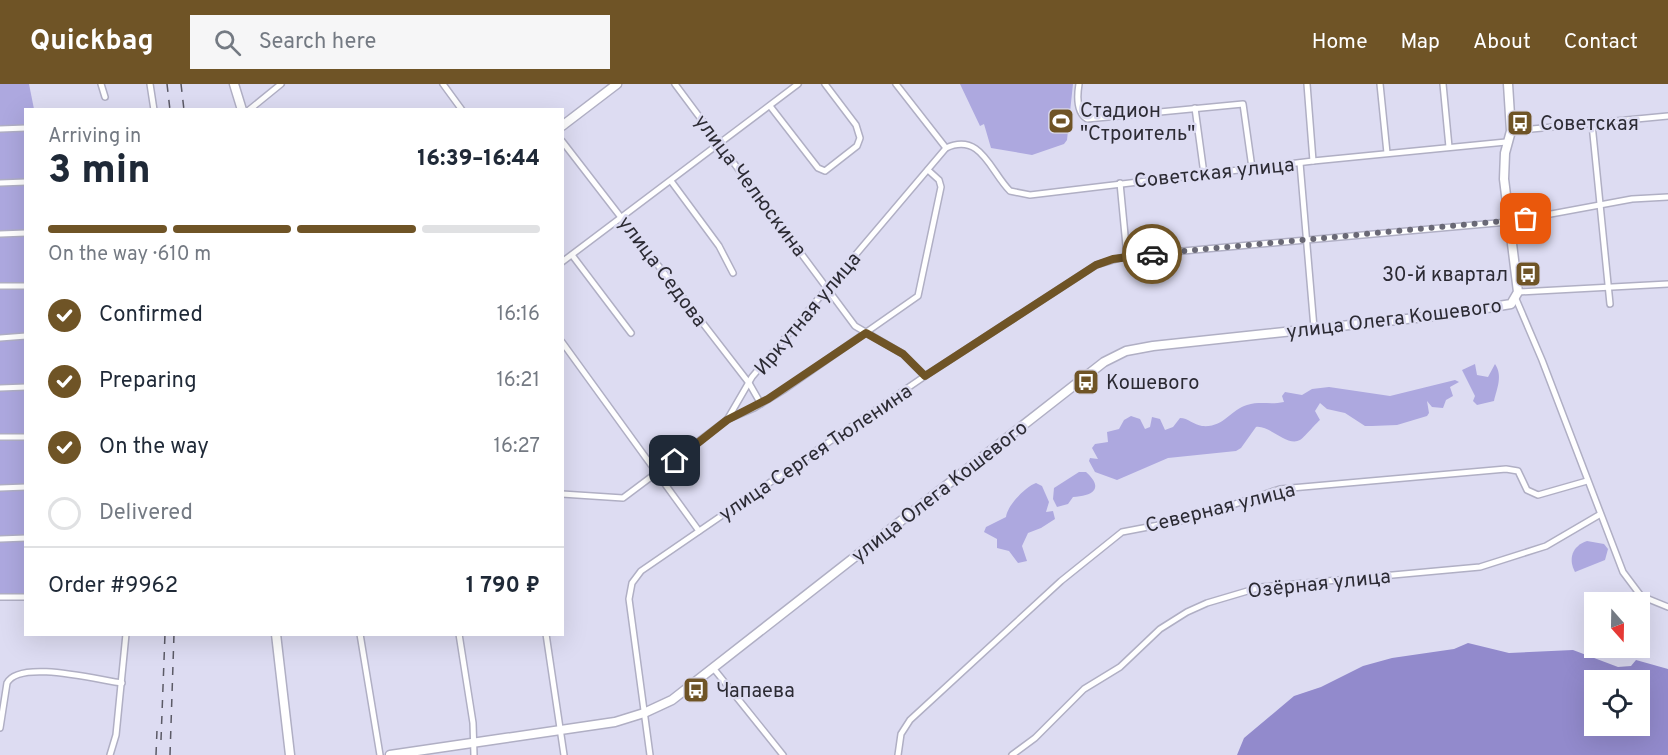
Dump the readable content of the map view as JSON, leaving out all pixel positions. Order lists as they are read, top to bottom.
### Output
{
  "streets": {
    "street": [
      "Советская улица",
      "улица Челюскина",
      "улица Седова",
      "Иркутная улица",
      "улица Олега Кошевого",
      "улица Сергея Тюленина",
      "Северная улица",
      "Озёрная улица"
    ]
  },
  "crossings": [
    ["Советская улица", "Иркутная улица"],
    ["улица Челюскина", "Иркутная улица"],
    ["улица Челюскина", "улица Сергея Тюленина"],
    ["улица Седова", "Иркутная улица"],
    ["улица Олега Кошевого", "улица Сергея Тюленина"]
  ],
  "places": {
    "sports": ["Стадион \"Строитель\""],
    "bus stop": [
      "Советская",
      "30-й квартал",
      "Кошевого",
      "Чапаева"
    ]
  },
  "north": "bottom",
  "page": {
    "header": "Quickbag",
    "search": "Search here",
    "nav": [
      "Home",
      "Map",
      "About",
      "Contact"
    ],
    "heading": ["3 min", "Arriving in", "16:39–16:44"],
    "panel": ["Order #9962", "1 790 ₽"],
    "bar": "On the way · 610 m",
    "list": [
      ["Confirmed", "16:16"],
      ["Preparing", "16:21"],
      ["On the way", "16:27"],
      "Delivered"
    ]
  }
}
